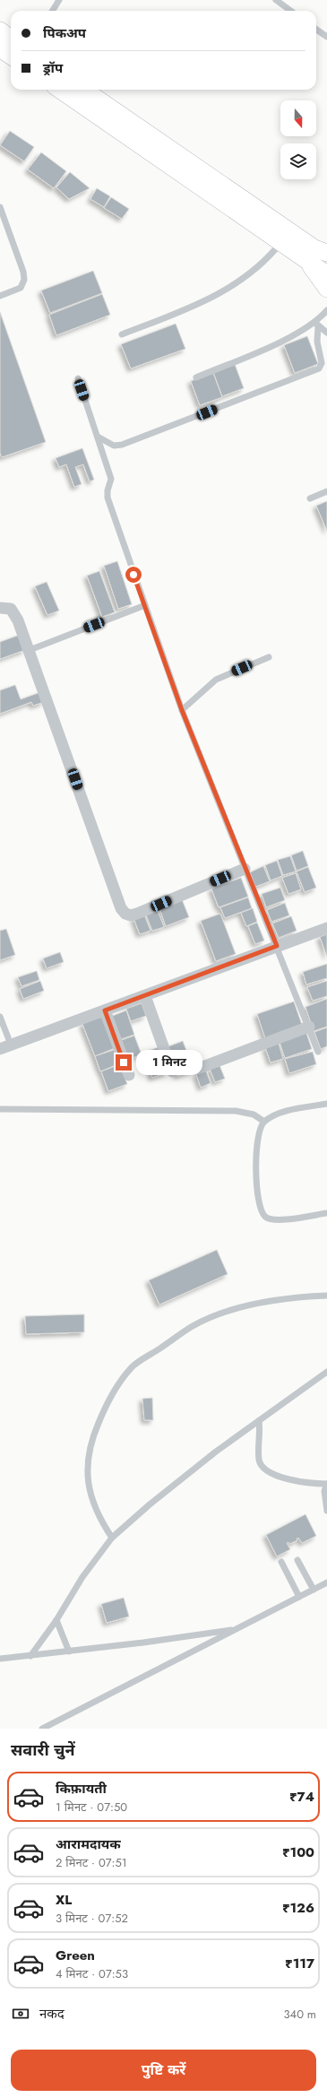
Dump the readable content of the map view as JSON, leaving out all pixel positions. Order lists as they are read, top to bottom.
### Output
{
  "north": "bottom",
  "page": {
    "banner": ["पिकअप", "ड्रॉप"],
    "bubble": "1 मिनट",
    "heading": "सवारी चुनें",
    "list": [
      {
        "name": "किफ़ायती",
        "note": "1 मिनट · 07:50",
        "value": "₹74"
      },
      {
        "name": "आरामदायक",
        "note": "2 मिनट · 07:51",
        "value": "₹100"
      },
      {
        "name": "XL",
        "note": "3 मिनट · 07:52",
        "value": "₹126"
      },
      {
        "name": "Green",
        "note": "4 मिनट · 07:53",
        "value": "₹117"
      }
    ],
    "pay": ["नकद", "340 m"],
    "buttons": "पुष्टि करें"
  }
}
